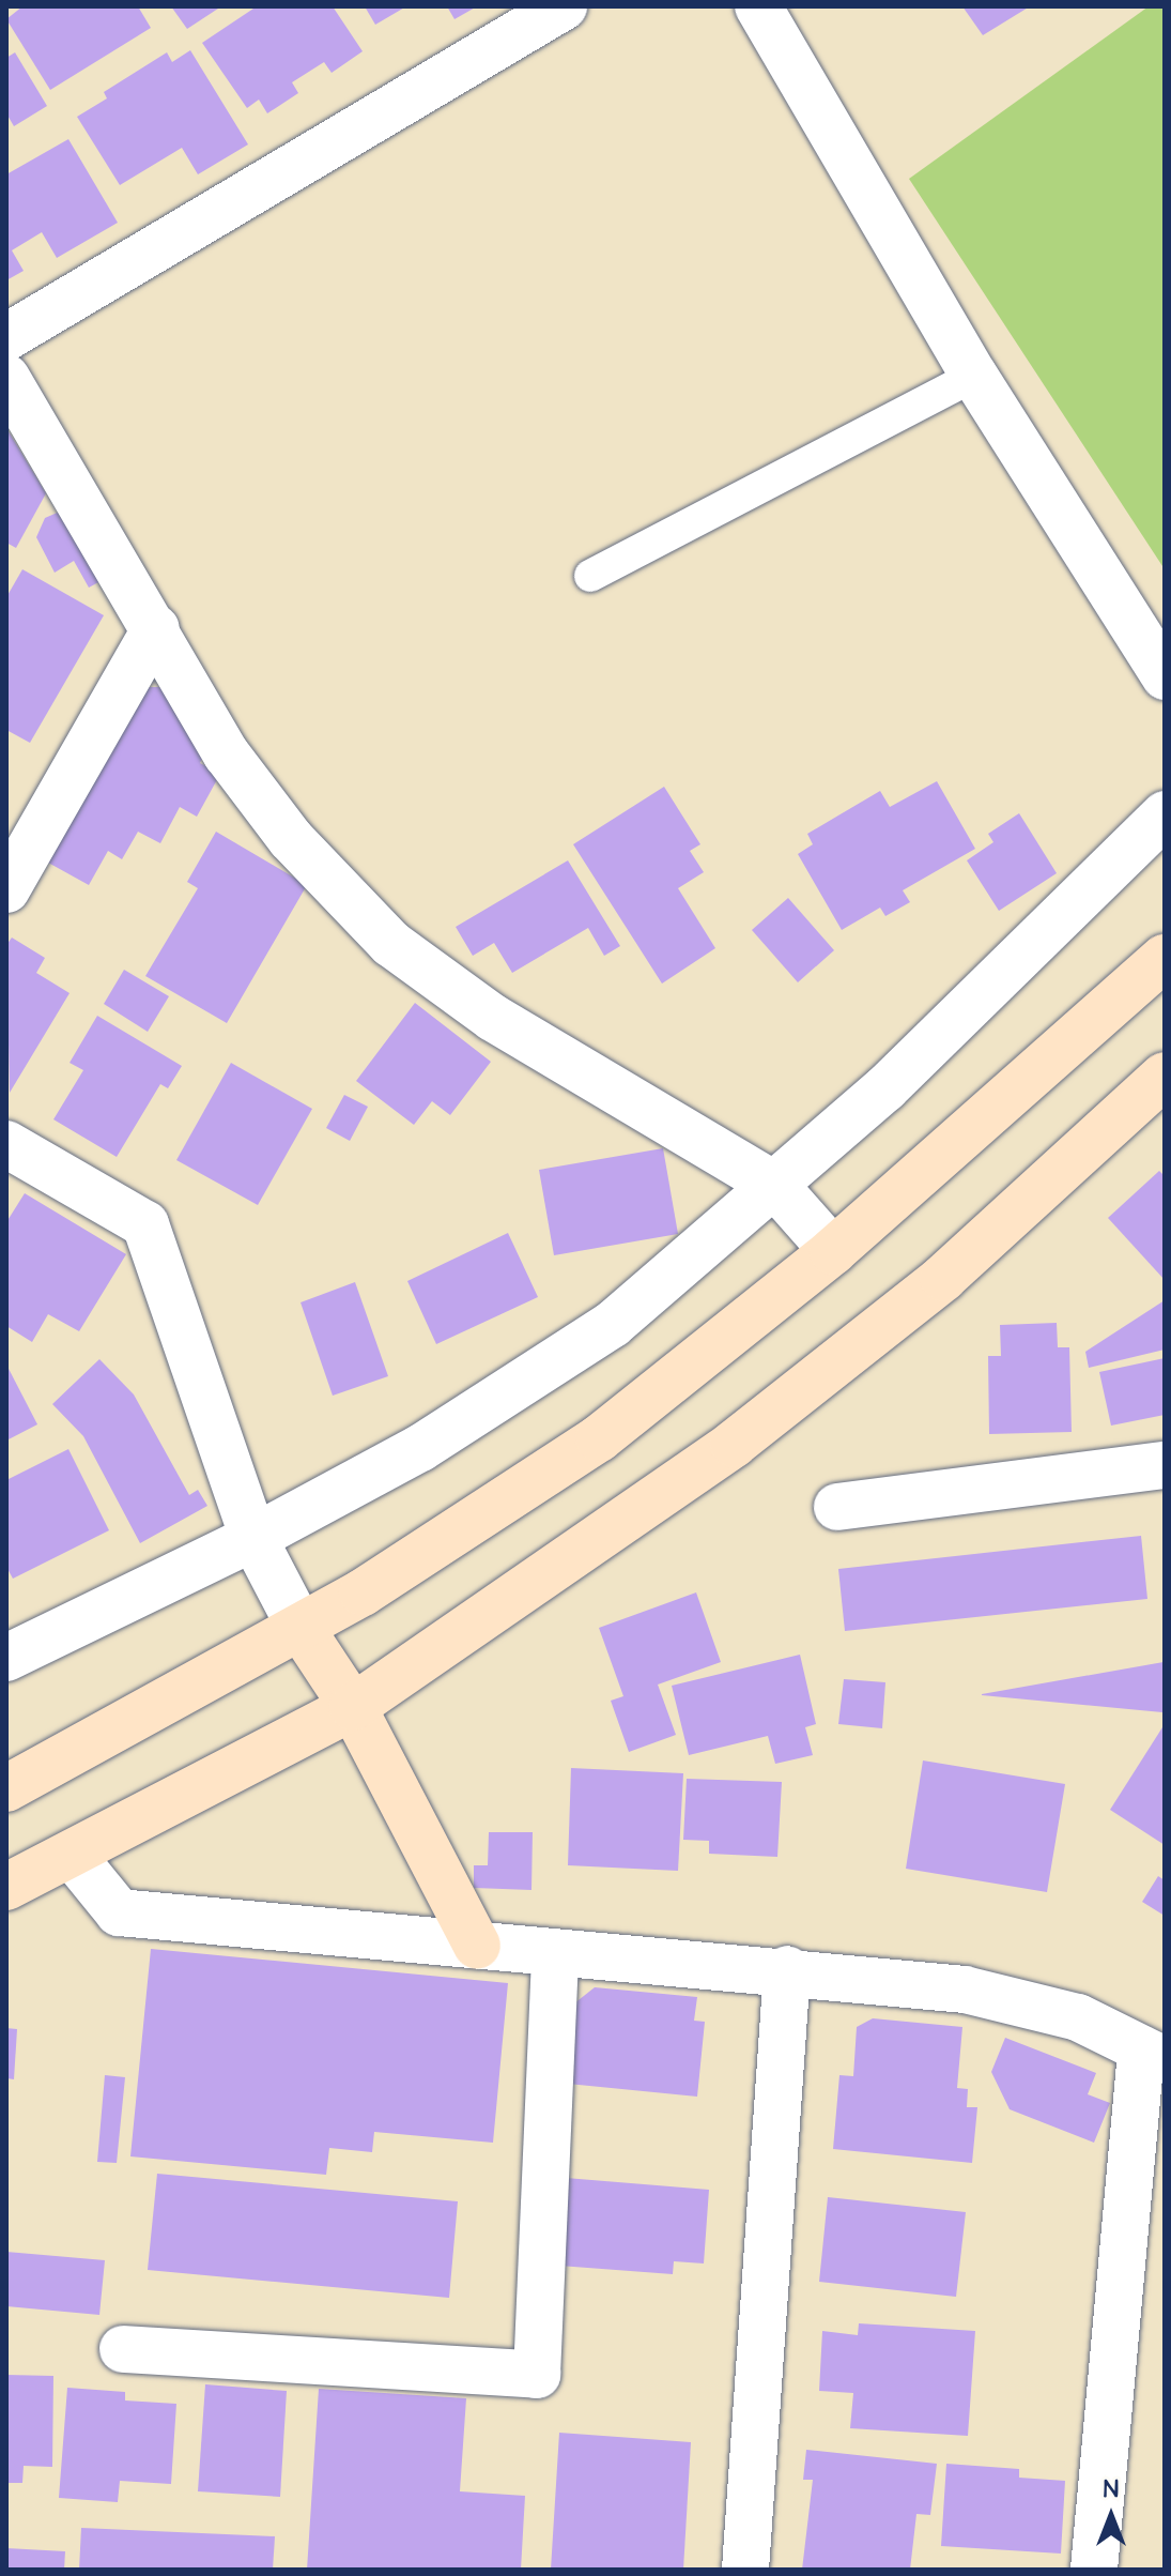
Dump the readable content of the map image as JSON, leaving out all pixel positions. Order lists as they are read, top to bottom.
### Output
{
  "north": "top"
}
